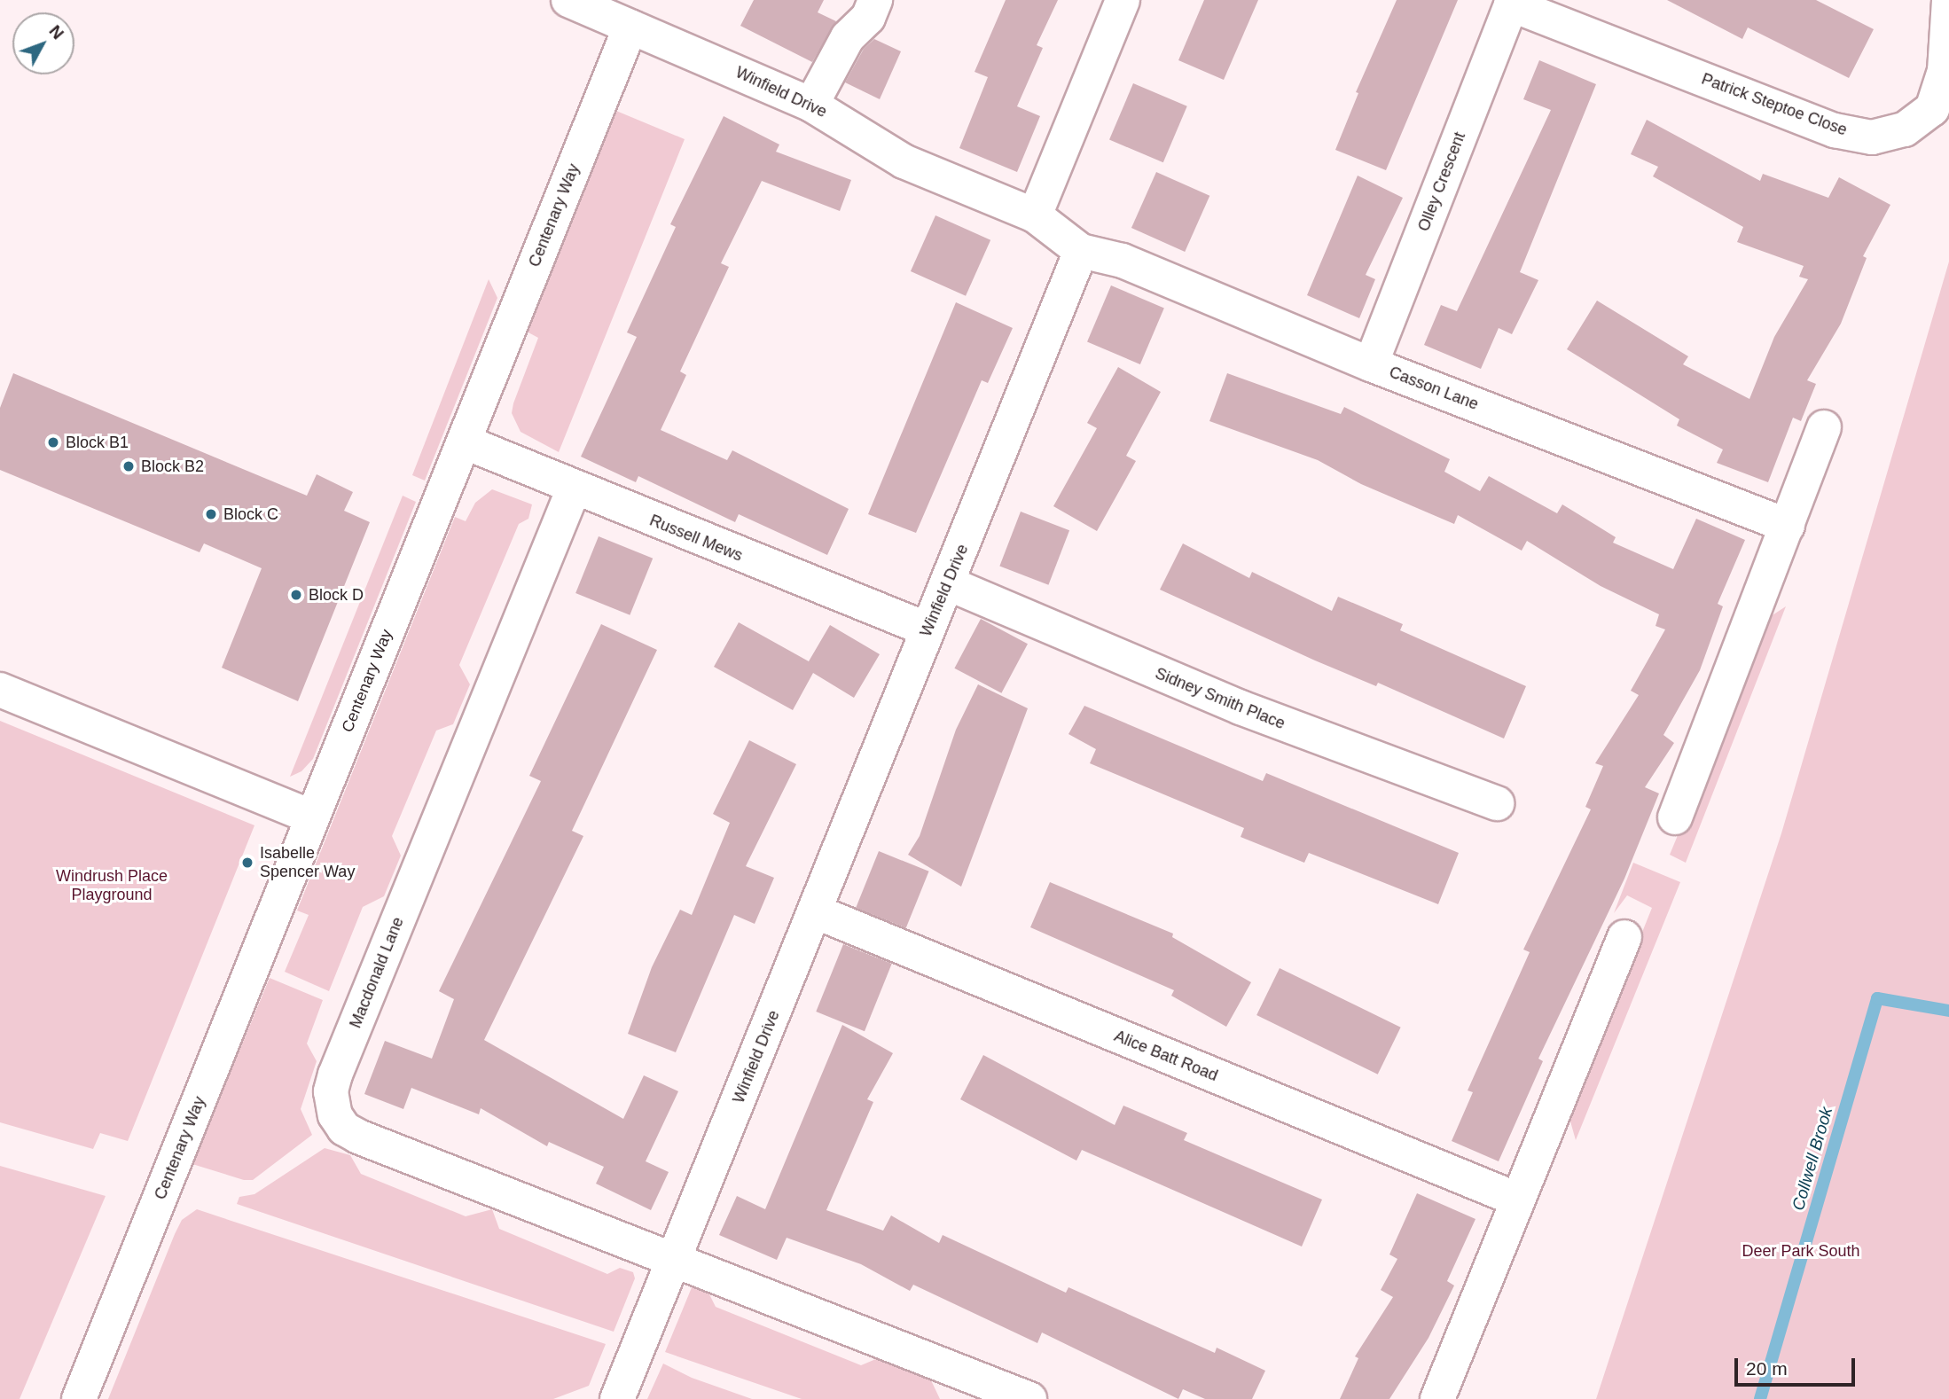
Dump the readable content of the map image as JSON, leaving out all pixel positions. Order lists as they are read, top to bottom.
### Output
{
  "streets": {
    "street": [
      "Winfield Drive",
      "Patrick Steptoe Close",
      "Olley Crescent",
      "Centenary Way",
      "Casson Lane",
      "Russell Mews",
      "Sidney Smith Place",
      "Macdonald Lane",
      "Alice Batt Road"
    ]
  },
  "crossings": [
    ["Winfield Drive", "Centenary Way"],
    ["Winfield Drive", "Casson Lane"],
    ["Winfield Drive", "Russell Mews"],
    ["Winfield Drive", "Sidney Smith Place"],
    ["Winfield Drive", "Macdonald Lane"],
    ["Winfield Drive", "Alice Batt Road"],
    ["Patrick Steptoe Close", "Olley Crescent"],
    ["Olley Crescent", "Casson Lane"],
    ["Centenary Way", "Russell Mews"],
    ["Russell Mews", "Macdonald Lane"]
  ],
  "water": ["Collwell Brook"],
  "parks": ["Windrush Place Playground", "Deer Park South"],
  "places": [
    "Block B1",
    "Block B2",
    "Block C",
    "Block D",
    "Isabelle Spencer Way"
  ],
  "scale_bar": "20 m",
  "north": "top right"
}
